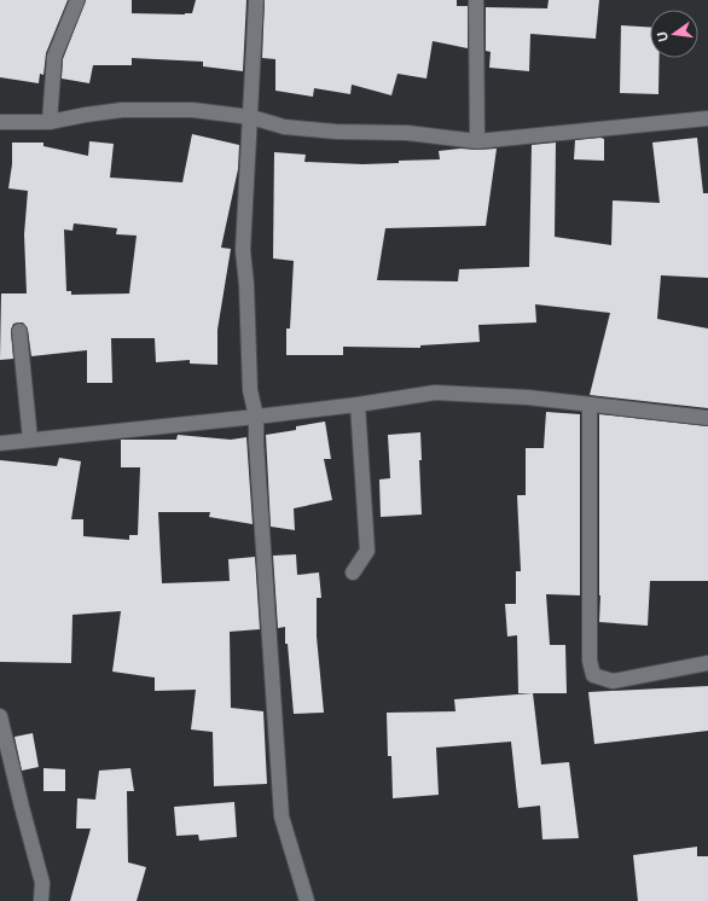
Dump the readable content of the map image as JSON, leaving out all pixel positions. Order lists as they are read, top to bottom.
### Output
{
  "north": "left"
}
